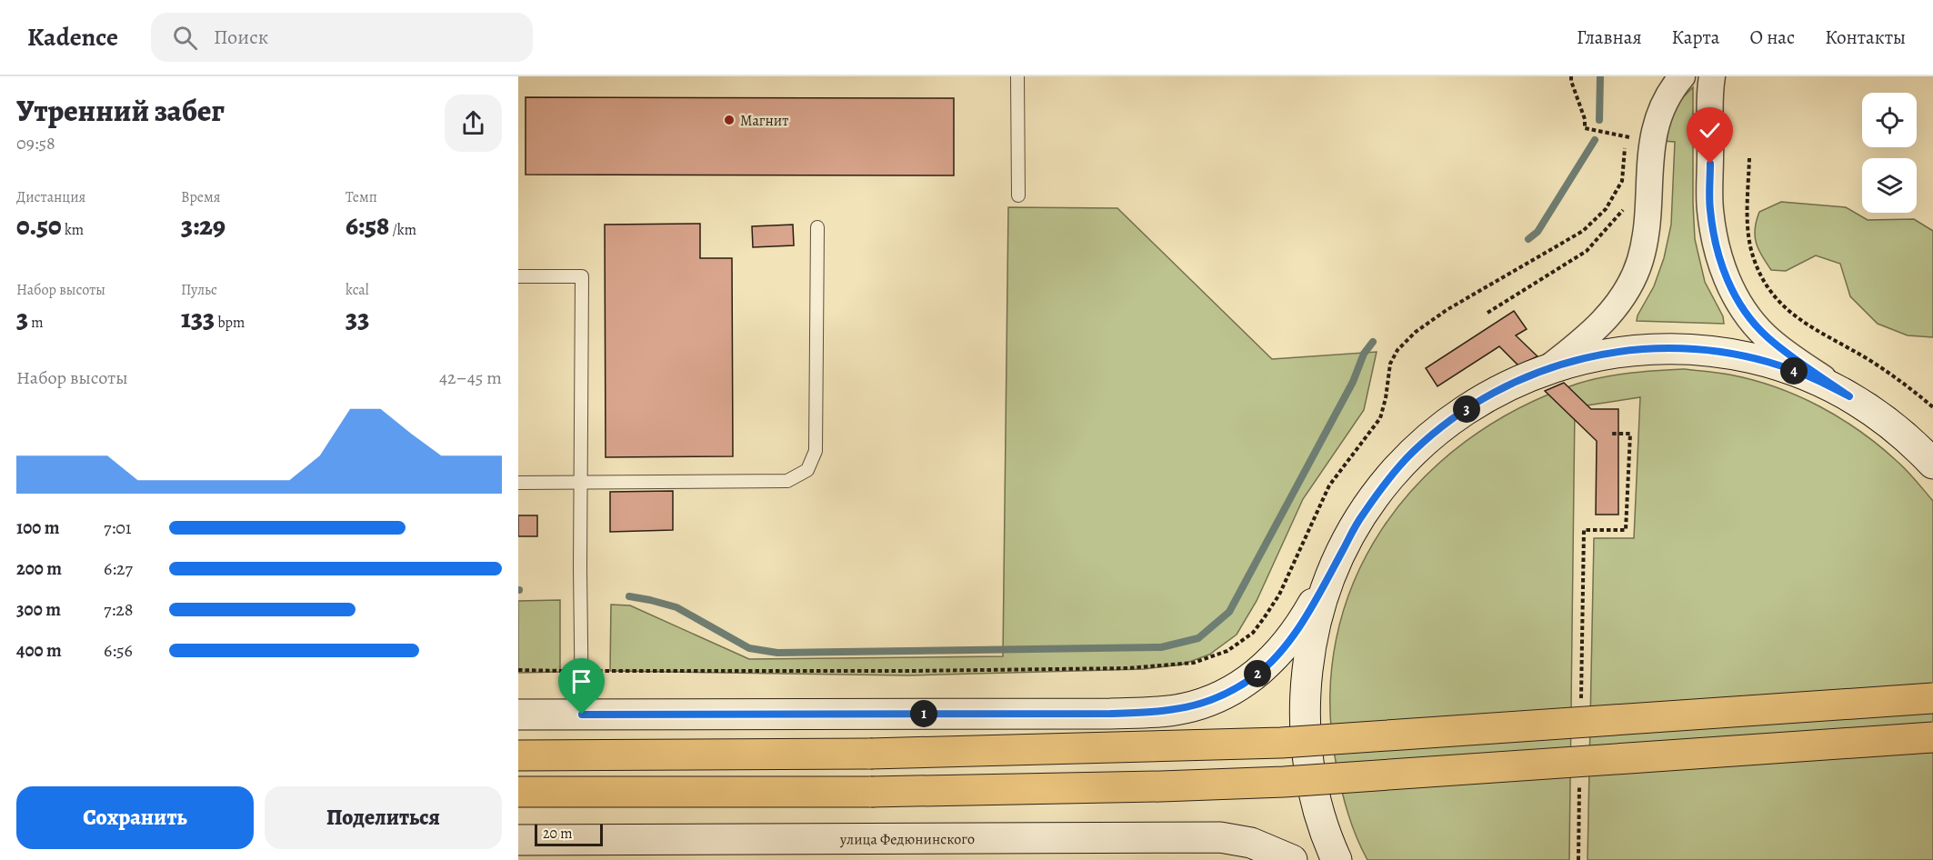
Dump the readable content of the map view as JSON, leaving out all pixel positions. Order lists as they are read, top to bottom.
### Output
{
  "streets": {
    "main road": ["улица Федюнинского"]
  },
  "places": ["Магнит"],
  "scale_bar": "20 m",
  "page": {
    "header": "Kadence",
    "search": "Поиск",
    "nav": [
      "Главная",
      "Карта",
      "О нас",
      "Контакты"
    ],
    "heading": ["Утренний забег", "09:58"],
    "stats": [
      ["Дистанция", "0.50 km"],
      ["Время", "3:29"],
      ["Темп", "6:58 /km"],
      ["Набор высоты", "3 m"],
      ["Пульс", "133 bpm"],
      ["kcal", "33"]
    ],
    "chart": ["Набор высоты", "42–45 m"],
    "pins": [
      "4",
      "3",
      "2",
      "1"
    ],
    "list": [
      {
        "name": "100 m",
        "note": "7:01"
      },
      {
        "name": "200 m",
        "note": "6:27"
      },
      {
        "name": "300 m",
        "note": "7:28"
      },
      {
        "name": "400 m",
        "note": "6:56"
      }
    ],
    "buttons": ["Сохранить", "Поделиться"],
    "scale": "20 m"
  }
}
